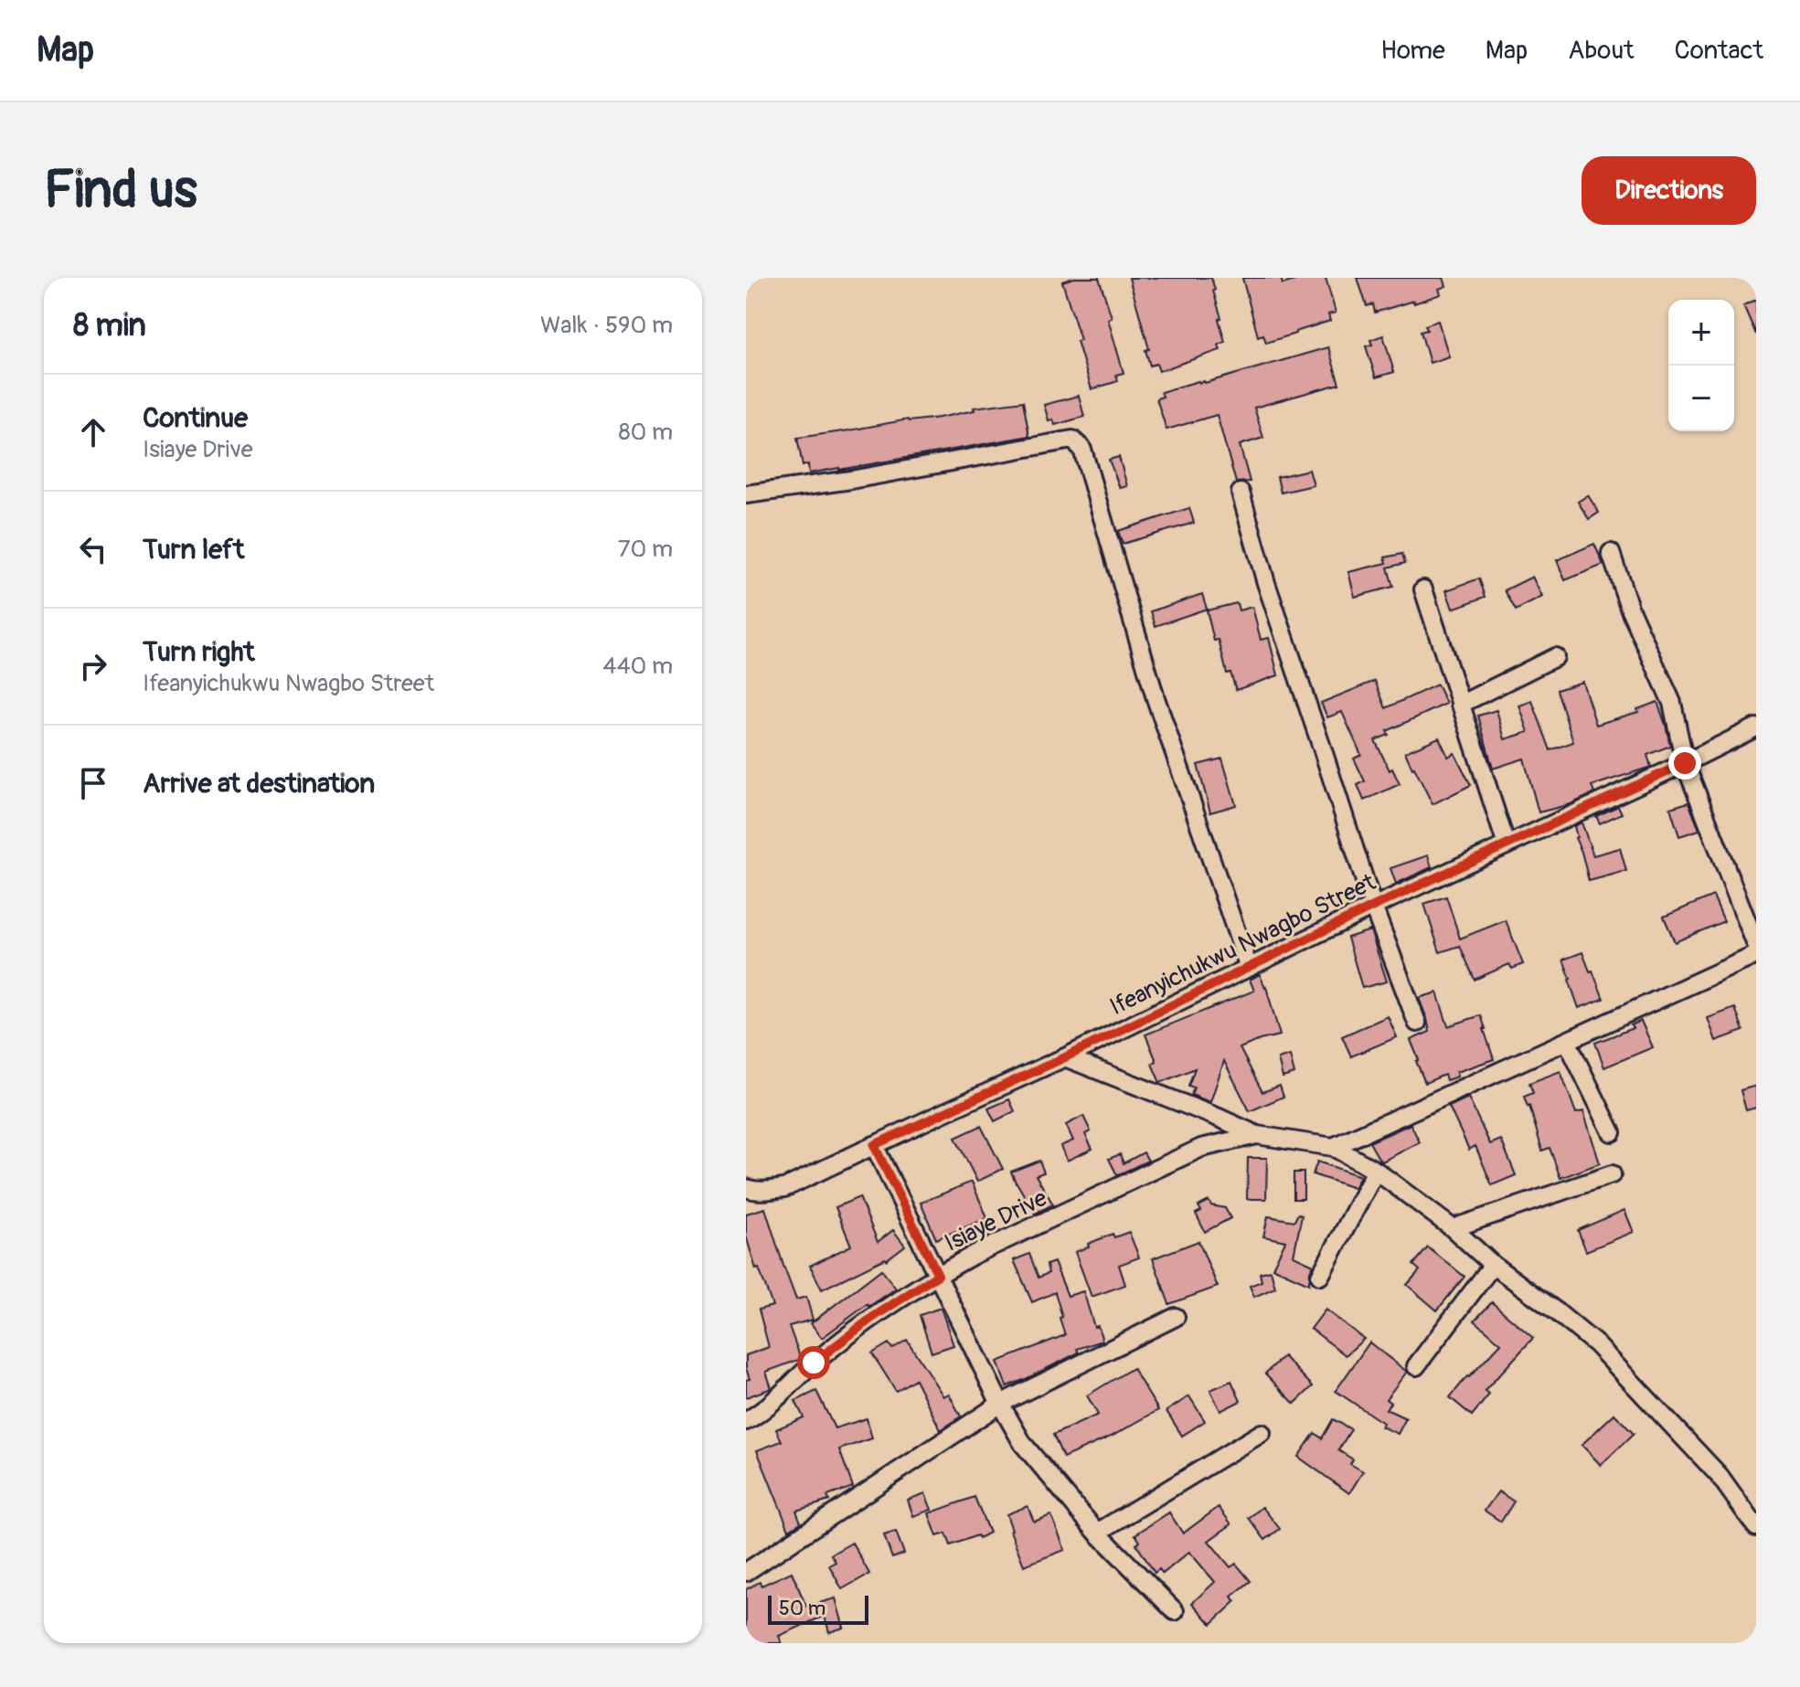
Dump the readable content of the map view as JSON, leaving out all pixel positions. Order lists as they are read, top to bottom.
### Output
{
  "streets": {
    "street": ["Ifeanyichukwu Nwagbo Street", "Isiaye Drive"]
  },
  "scale_bar": "50 m",
  "page": {
    "header": "Map",
    "nav": [
      "Home",
      "Map",
      "About",
      "Contact"
    ],
    "buttons": "Directions",
    "title": "Find us",
    "heading": ["8 min", "Walk · 590 m"],
    "map_buttons": ["+", "−"],
    "list": [
      ["Continue", "Isiaye Drive", "80 m"],
      ["Turn left", "70 m"],
      ["Turn right", "Ifeanyichukwu Nwagbo Street", "440 m"],
      "Arrive at destination"
    ],
    "scale": "50 m"
  }
}
